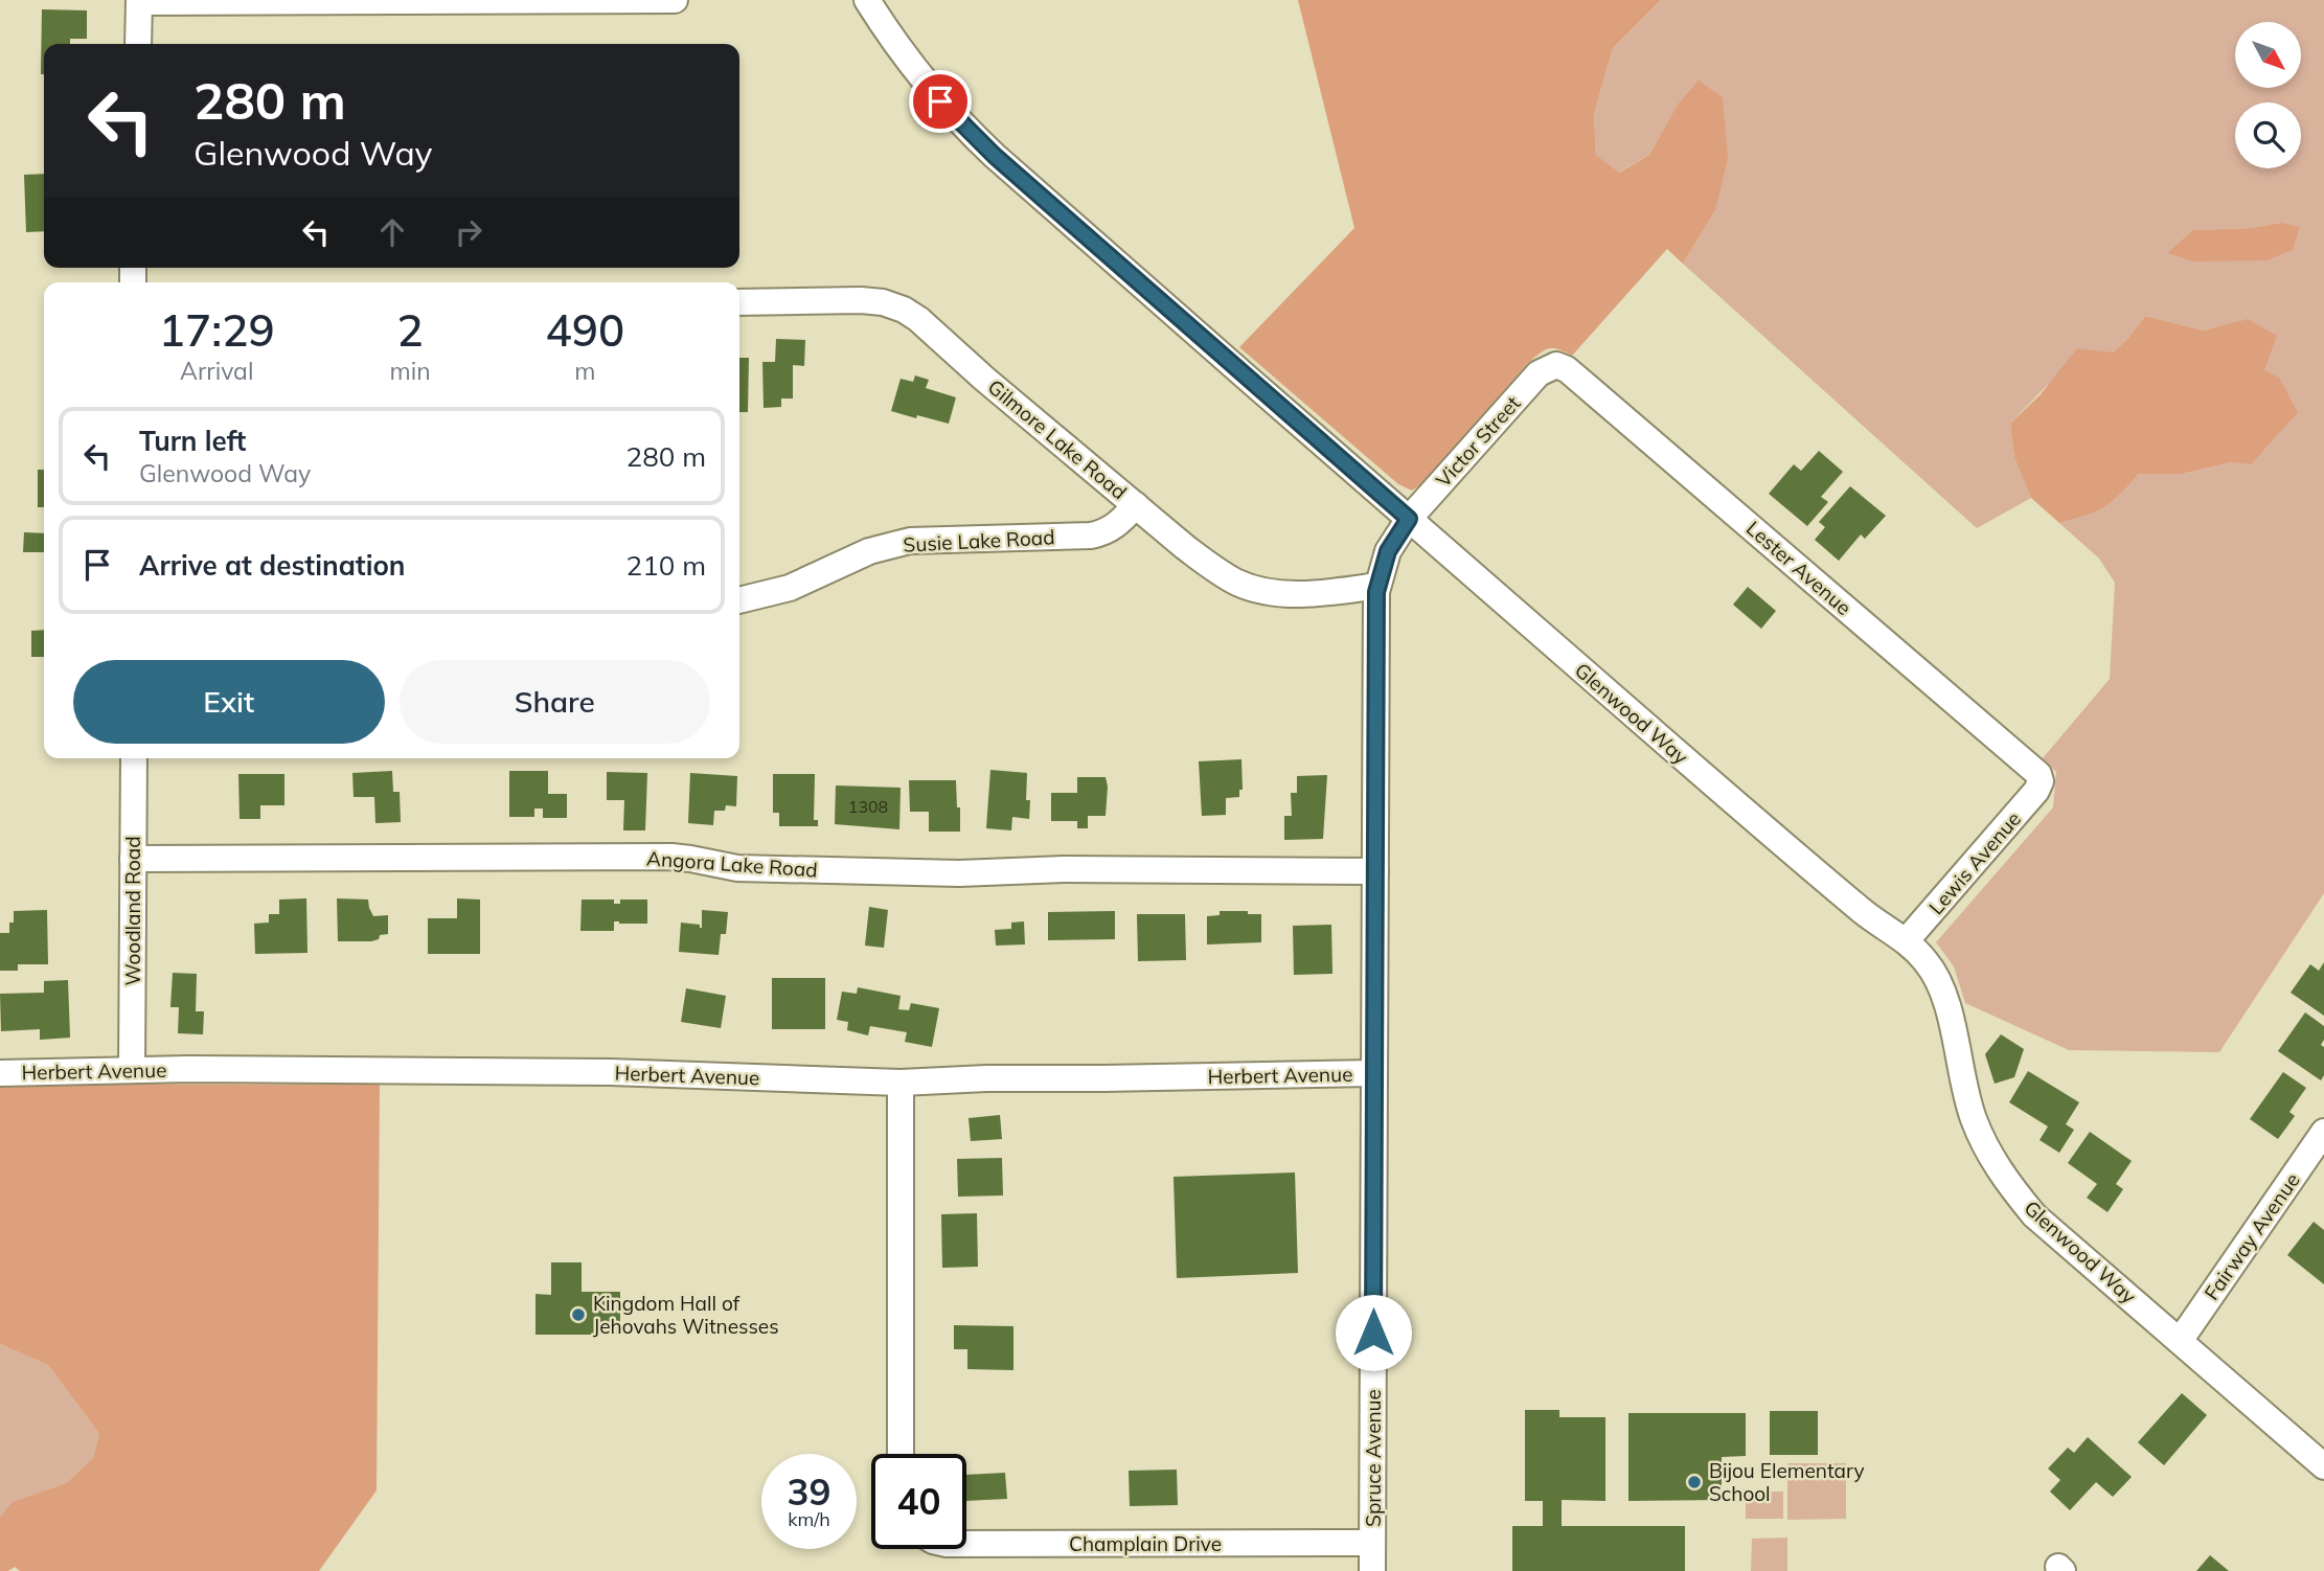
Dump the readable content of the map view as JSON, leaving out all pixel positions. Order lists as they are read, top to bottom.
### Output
{
  "streets": {
    "street": [
      "Gilmore Lake Road",
      "Victor Street",
      "Susie Lake Road",
      "Lester Avenue",
      "Glenwood Way",
      "Lewis Avenue",
      "Angora Lake Road",
      "Woodland Road",
      "Herbert Avenue",
      "Fairway Avenue",
      "Spruce Avenue",
      "Champlain Drive"
    ]
  },
  "crossings": [
    ["Gilmore Lake Road", "Susie Lake Road"],
    ["Gilmore Lake Road", "Spruce Avenue"],
    ["Victor Street", "Lester Avenue"],
    ["Victor Street", "Glenwood Way"],
    ["Victor Street", "Spruce Avenue"],
    ["Lester Avenue", "Lewis Avenue"],
    ["Glenwood Way", "Lewis Avenue"],
    ["Glenwood Way", "Fairway Avenue"],
    ["Glenwood Way", "Spruce Avenue"],
    ["Angora Lake Road", "Woodland Road"],
    ["Angora Lake Road", "Spruce Avenue"],
    ["Woodland Road", "Herbert Avenue"],
    ["Herbert Avenue", "Spruce Avenue"],
    ["Spruce Avenue", "Champlain Drive"]
  ],
  "places": ["Kingdom Hall of Jehovahs Witnesses", "Bijou Elementary School"],
  "house_numbers": ["1308"],
  "north": "bottom right",
  "page": {
    "turn": ["280 m", "Glenwood Way"],
    "eta": [
      "17:29",
      "Arrival",
      "2",
      "min",
      "490",
      "m"
    ],
    "list": [
      {
        "name": "Turn left",
        "note": "Glenwood Way",
        "value": "280 m"
      },
      {
        "name": "Arrive at destination",
        "value": "210 m"
      }
    ],
    "buttons": ["Exit", "Share"],
    "speed": "39 km/h",
    "limit": "40"
  }
}
